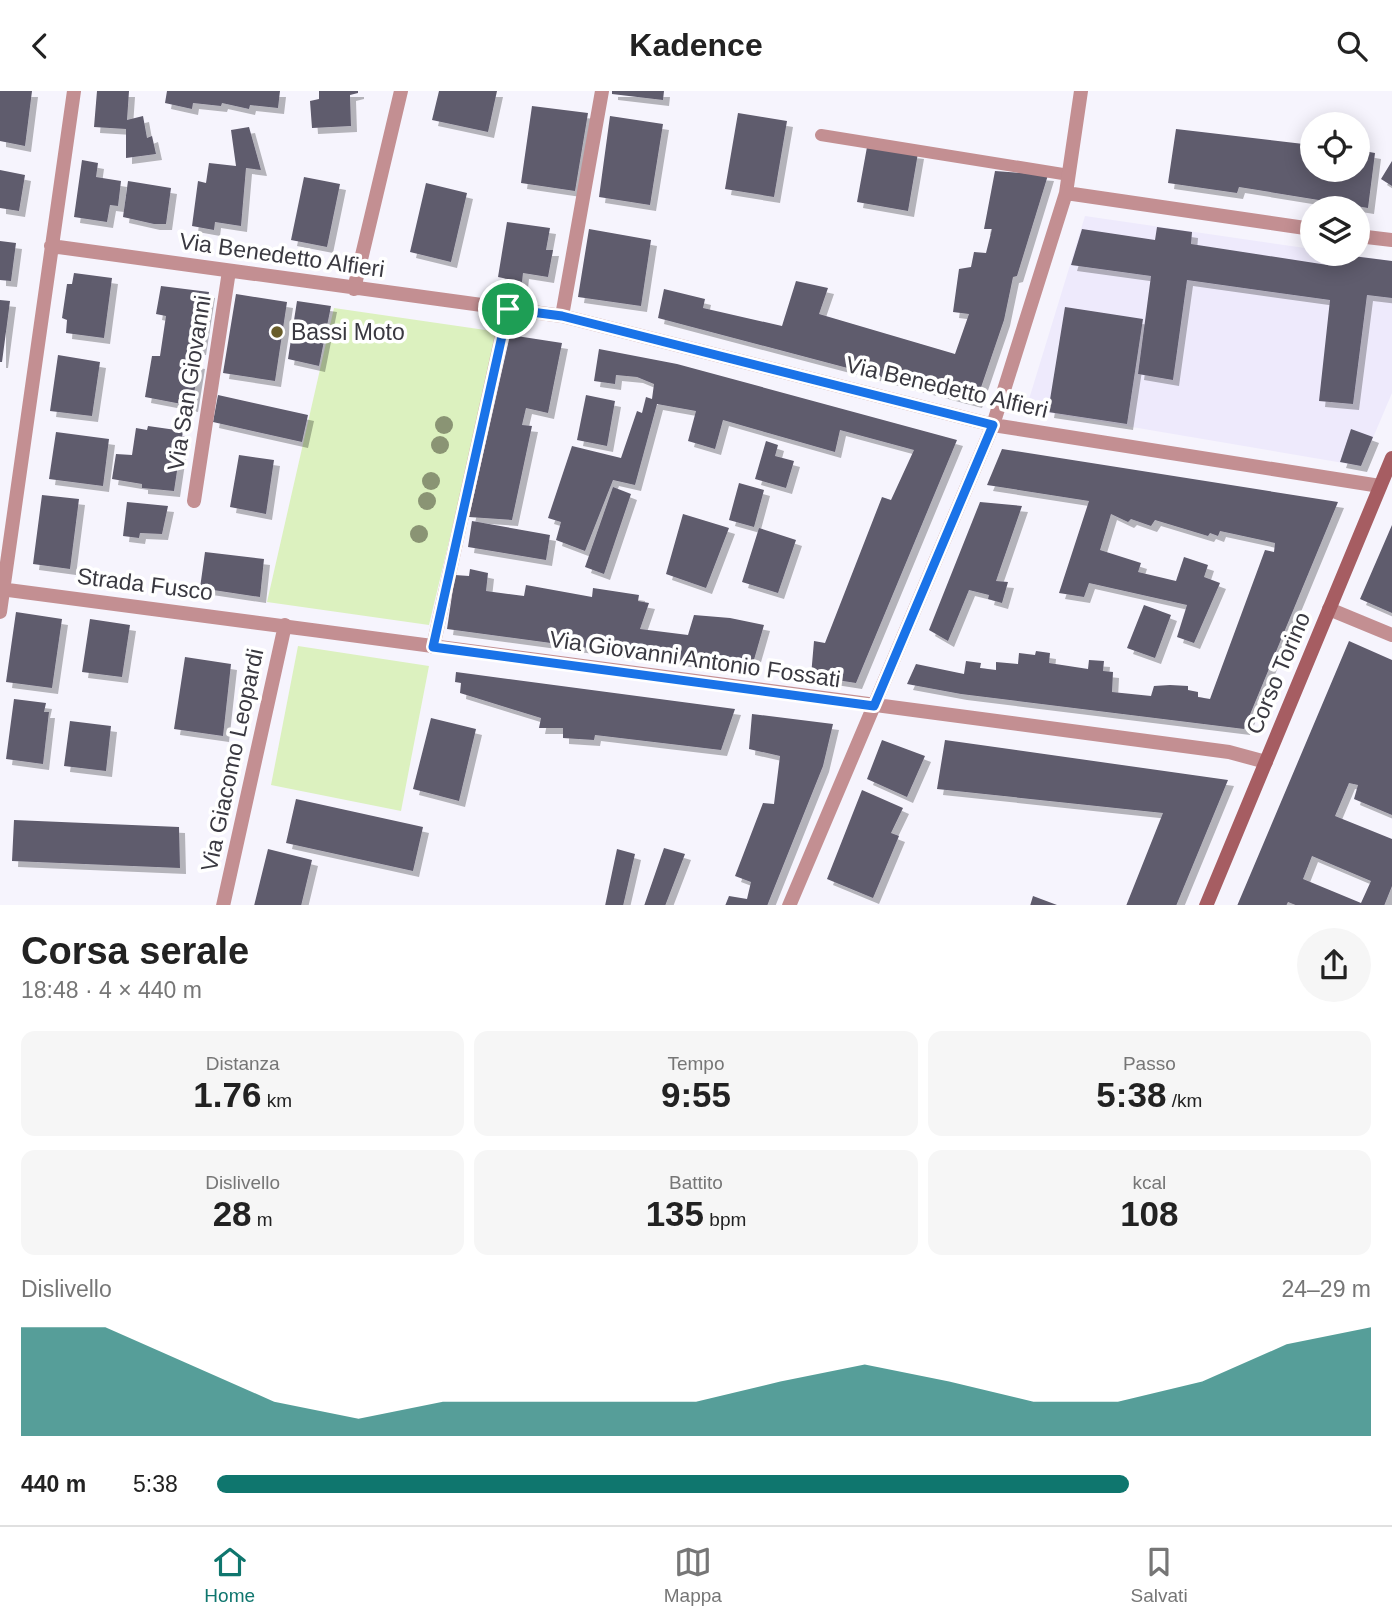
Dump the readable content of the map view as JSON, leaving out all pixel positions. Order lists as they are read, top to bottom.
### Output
{
  "streets": {
    "main road": ["Corso Torino"],
    "street": [
      "Via Benedetto Alfieri",
      "Via San Giovanni",
      "Strada Fusco",
      "Via Giovanni Antonio Fossati",
      "Via Giacomo Leopardi"
    ]
  },
  "crossings": [
    ["Via Benedetto Alfieri", "Via San Giovanni"],
    ["Via Benedetto Alfieri", "Corso Torino"],
    ["Strada Fusco", "Via Giovanni Antonio Fossati"],
    ["Strada Fusco", "Via Giacomo Leopardi"],
    ["Via Giovanni Antonio Fossati", "Corso Torino"],
    ["Via Giovanni Antonio Fossati", "Via Giacomo Leopardi"]
  ],
  "places": ["Bassi Moto"],
  "page": {
    "header": "Kadence",
    "heading": ["Corsa serale", "18:48 · 4 × 440 m"],
    "stats": [
      ["Distanza", "1.76 km"],
      ["Tempo", "9:55"],
      ["Passo", "5:38 /km"],
      ["Dislivello", "28 m"],
      ["Battito", "135 bpm"],
      ["kcal", "108"]
    ],
    "chart": ["Dislivello", "24–29 m"],
    "list": [
      {
        "name": "440 m",
        "note": "5:38"
      }
    ],
    "tabs": ["Home", "Mappa", "Salvati"]
  }
}
